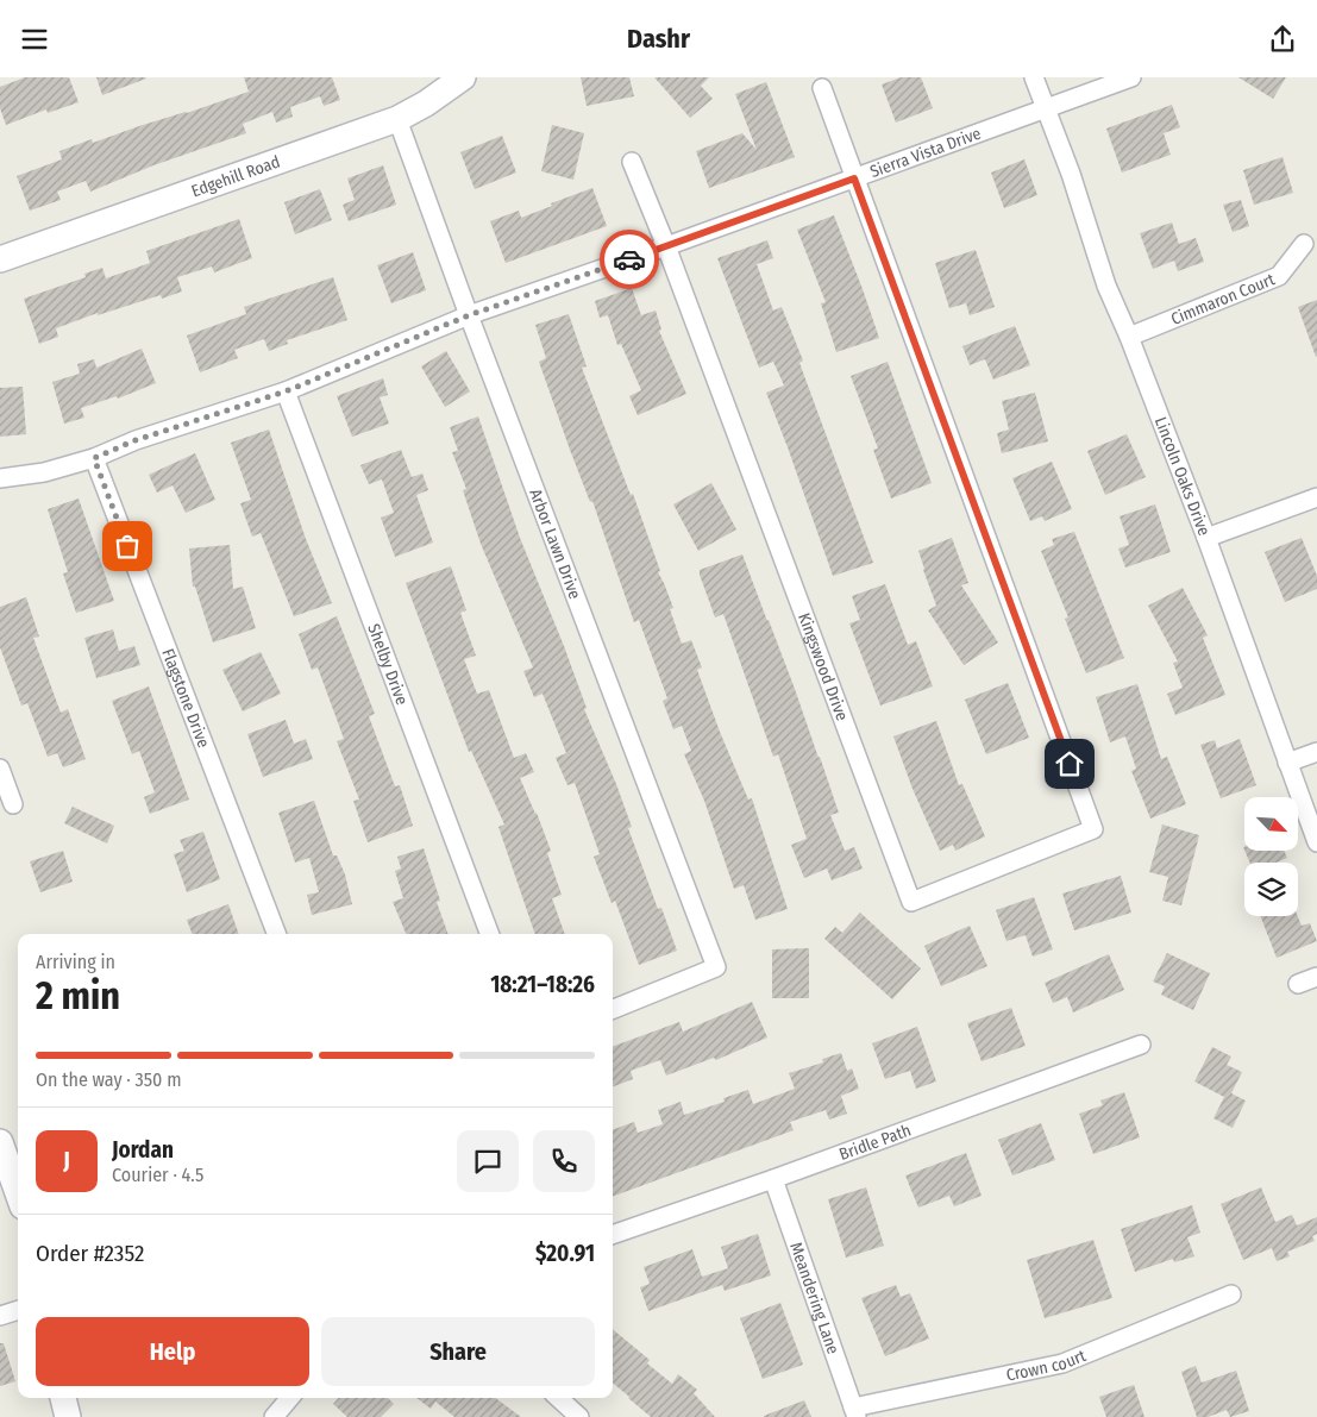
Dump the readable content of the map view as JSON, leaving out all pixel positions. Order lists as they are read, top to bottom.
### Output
{
  "streets": {
    "street": [
      "Sierra Vista Drive",
      "Edgehill Road",
      "Cimmaron Court",
      "Lincoln Oaks Drive",
      "Arbor Lawn Drive",
      "Shelby Drive",
      "Kingswood Drive",
      "Flagstone Drive",
      "Bridle Path",
      "Meandering Lane",
      "Crown court"
    ]
  },
  "crossings": [
    ["Sierra Vista Drive", "Lincoln Oaks Drive"],
    ["Sierra Vista Drive", "Arbor Lawn Drive"],
    ["Sierra Vista Drive", "Shelby Drive"],
    ["Sierra Vista Drive", "Kingswood Drive"],
    ["Sierra Vista Drive", "Flagstone Drive"],
    ["Edgehill Road", "Arbor Lawn Drive"],
    ["Cimmaron Court", "Lincoln Oaks Drive"],
    ["Bridle Path", "Meandering Lane"],
    ["Meandering Lane", "Crown court"]
  ],
  "north": "bottom right",
  "page": {
    "header": "Dashr",
    "heading": ["2 min", "Arriving in", "18:21–18:26"],
    "panel": [
      "Jordan",
      "Courier · 4.5",
      "Order #2352",
      "$20.91"
    ],
    "bar": "On the way · 350 m",
    "round": "J",
    "buttons": ["Help", "Share"]
  }
}
